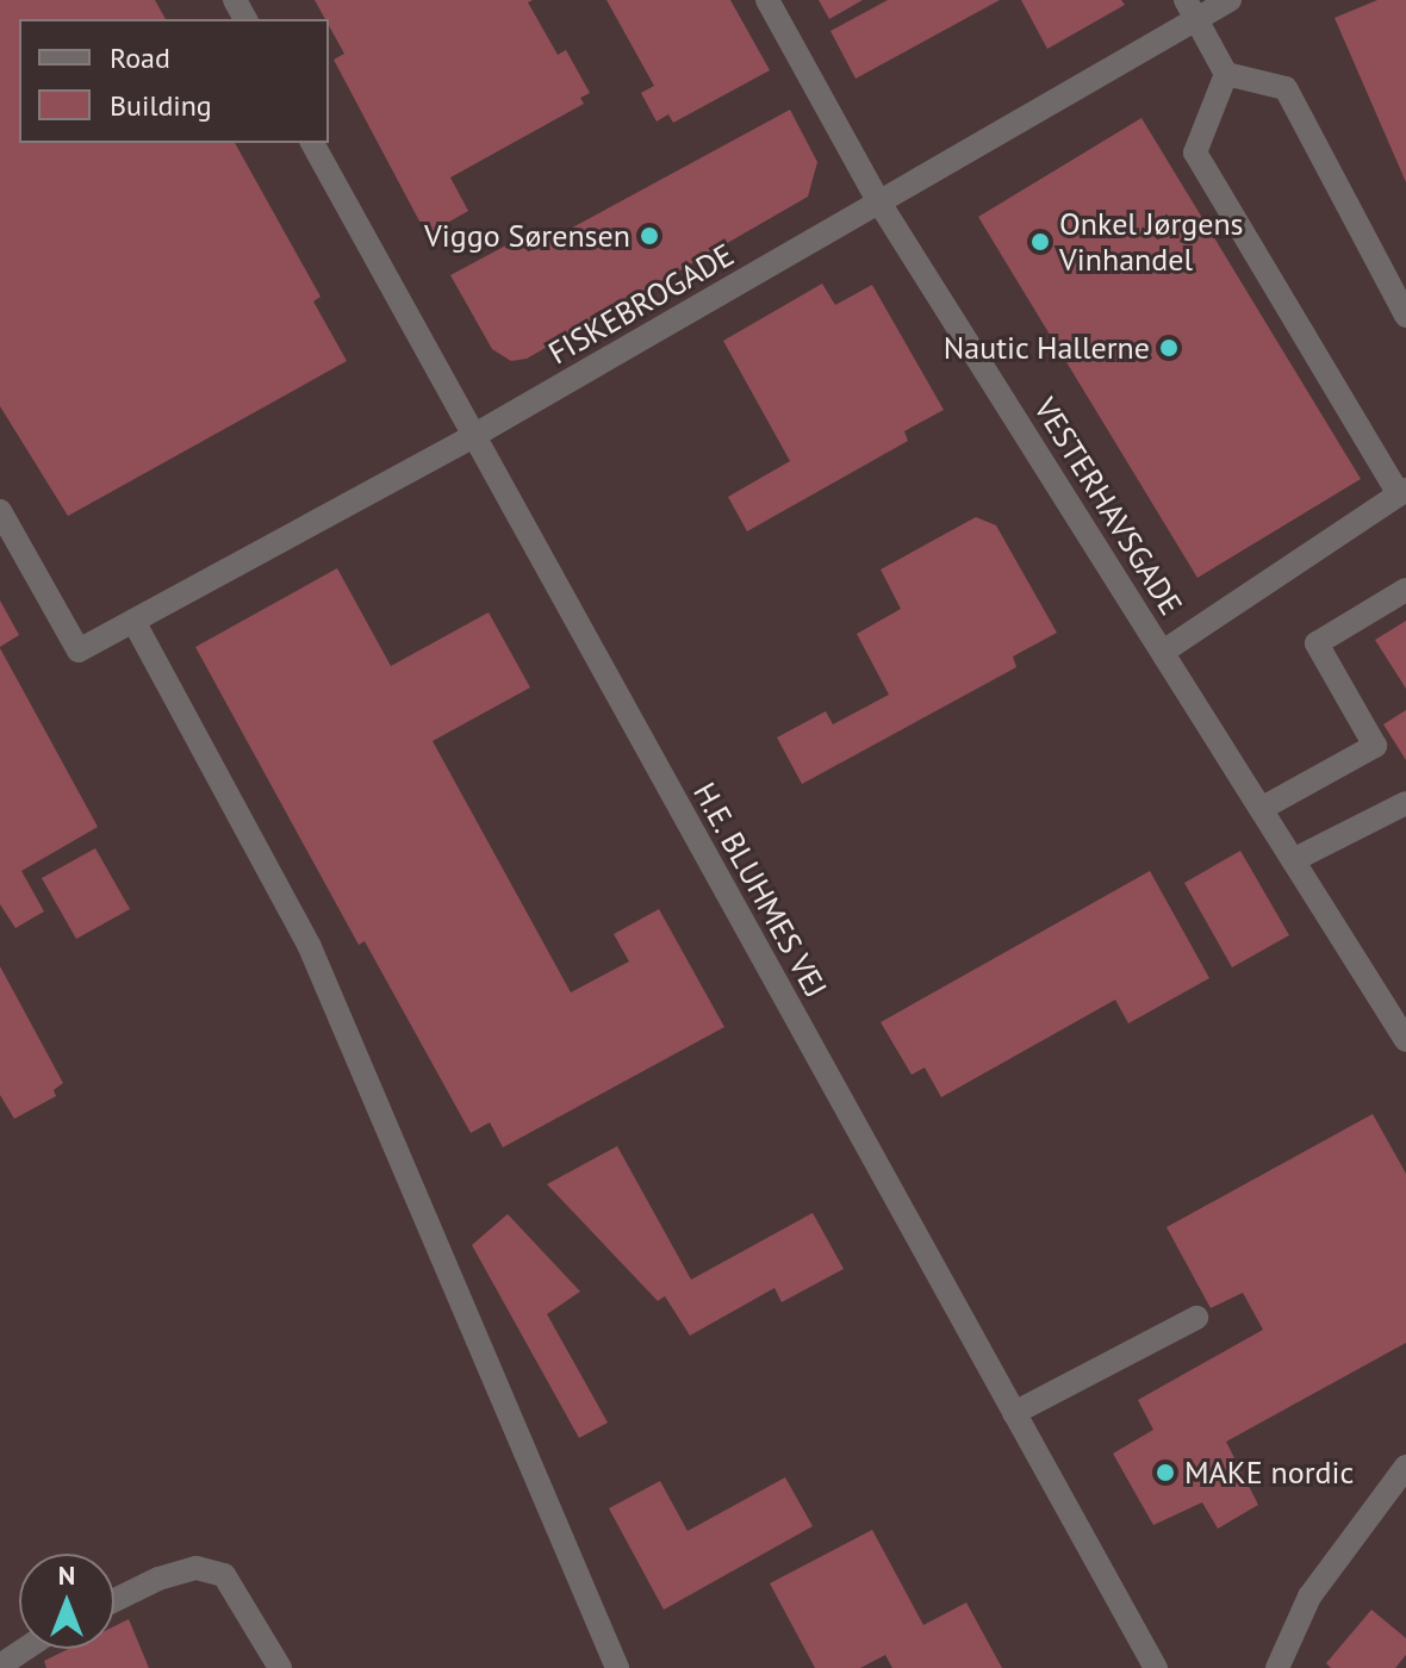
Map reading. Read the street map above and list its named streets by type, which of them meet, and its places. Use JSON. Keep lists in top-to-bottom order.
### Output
{
  "streets": {
    "street": ["FISKEBROGADE", "VESTERHAVSGADE", "H.E. BLUHMES VEJ"]
  },
  "crossings": [
    ["FISKEBROGADE", "VESTERHAVSGADE"],
    ["FISKEBROGADE", "H.E. BLUHMES VEJ"]
  ],
  "places": [
    "Viggo Sørensen",
    "Onkel Jørgens Vinhandel",
    "Nautic Hallerne",
    "MAKE nordic"
  ],
  "legend": ["Road", "Building"],
  "north": "top"
}
